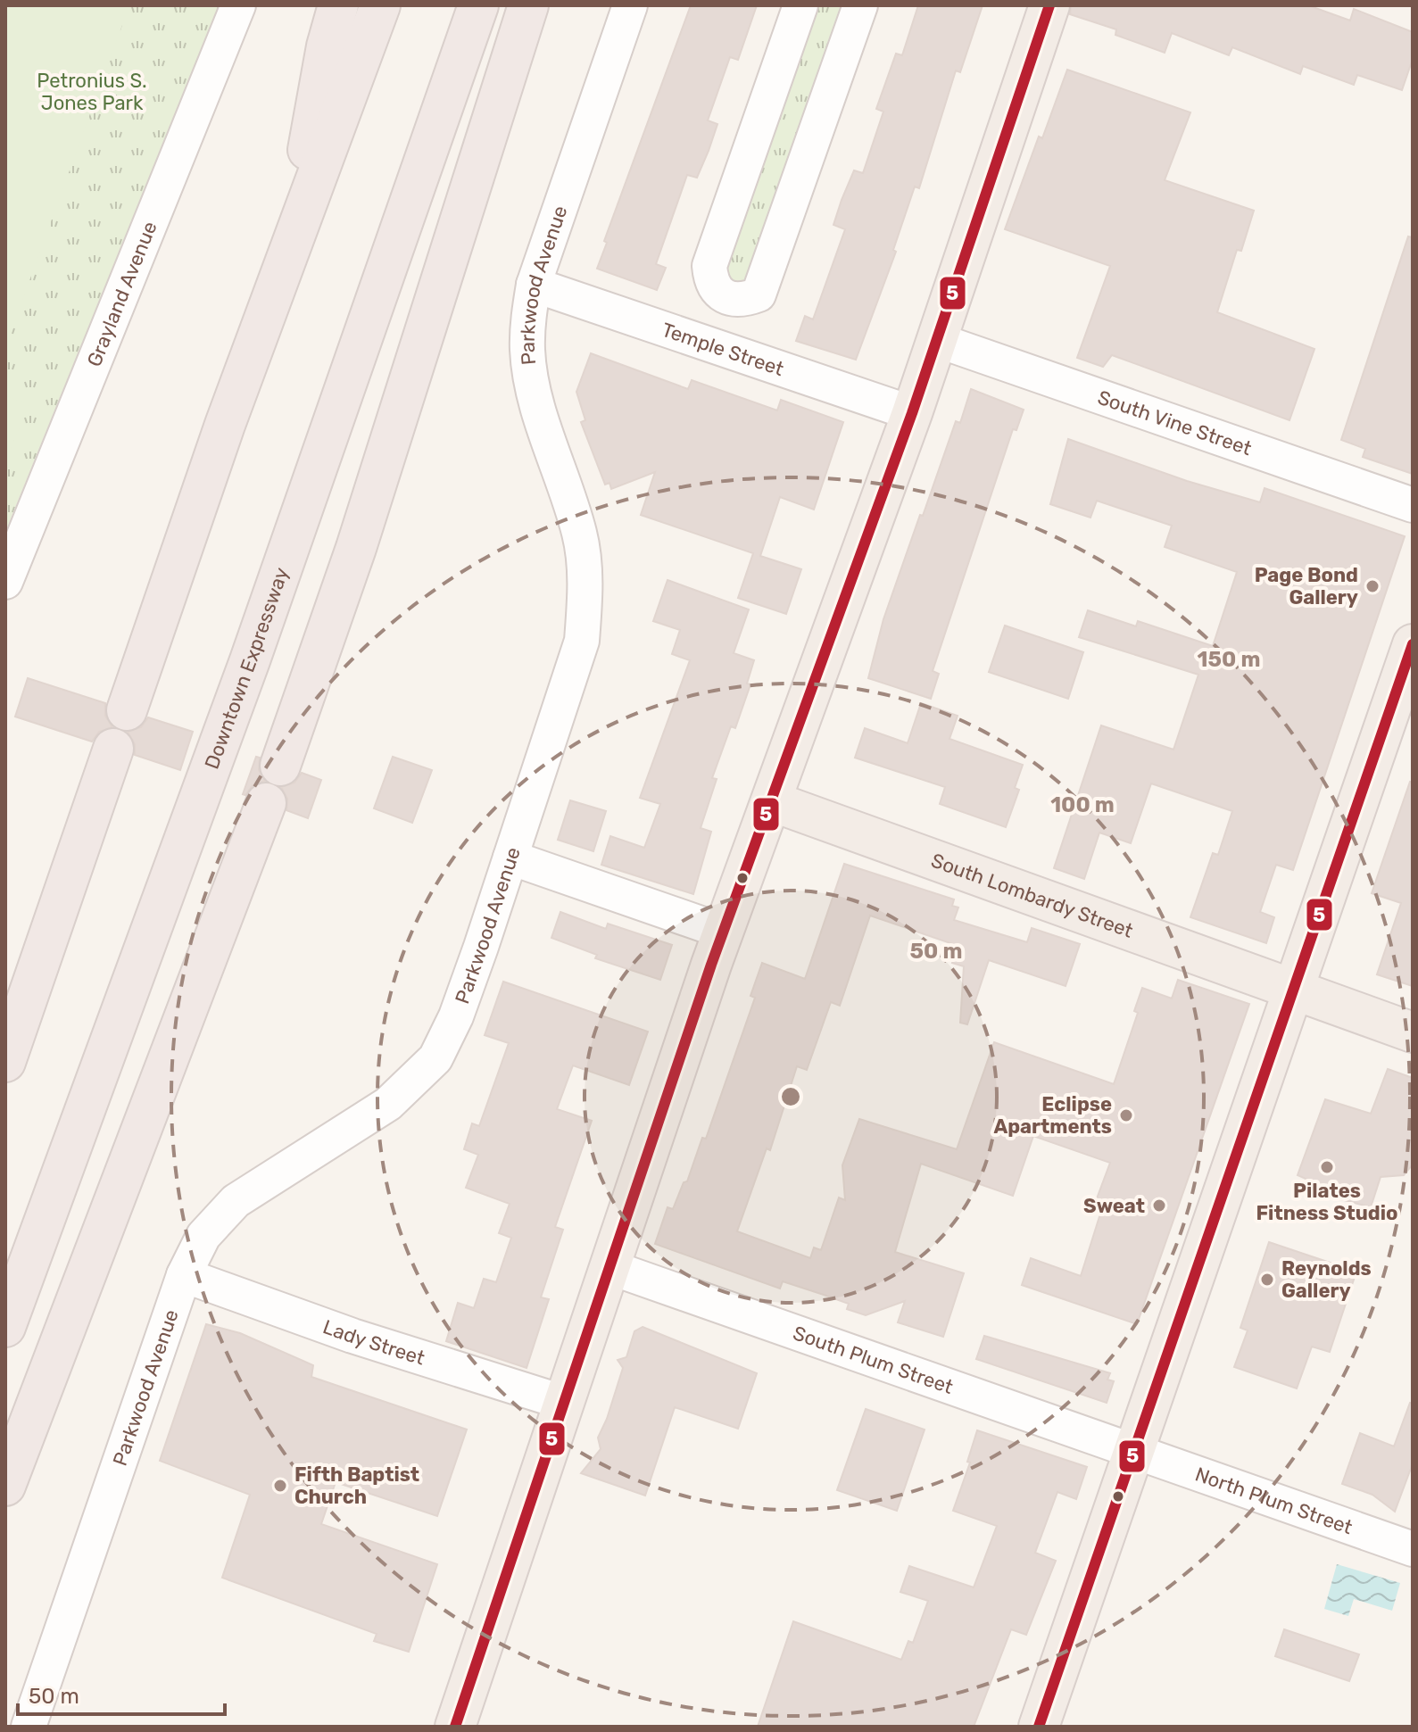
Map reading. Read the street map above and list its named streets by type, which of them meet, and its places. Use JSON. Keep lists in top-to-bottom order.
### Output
{
  "streets": {
    "highway": ["Downtown Expressway"],
    "main road": ["South Lombardy Street"],
    "street": [
      "Parkwood Avenue",
      "Grayland Avenue",
      "Temple Street",
      "South Vine Street",
      "Lady Street",
      "South Plum Street",
      "North Plum Street"
    ]
  },
  "crossings": [
    ["Parkwood Avenue", "Temple Street"],
    ["Parkwood Avenue", "Lady Street"],
    ["South Plum Street", "North Plum Street"]
  ],
  "parks": ["Petronius S. Jones Park"],
  "places": [
    "Page Bond Gallery",
    "Eclipse Apartments",
    "Pilates Fitness Studio",
    "Sweat",
    "Reynolds Gallery",
    "Fifth Baptist Church"
  ],
  "lines": ["transit line 5"],
  "scale_bar": "50 m",
  "rings": ["150 m", "100 m", "50 m"]
}
